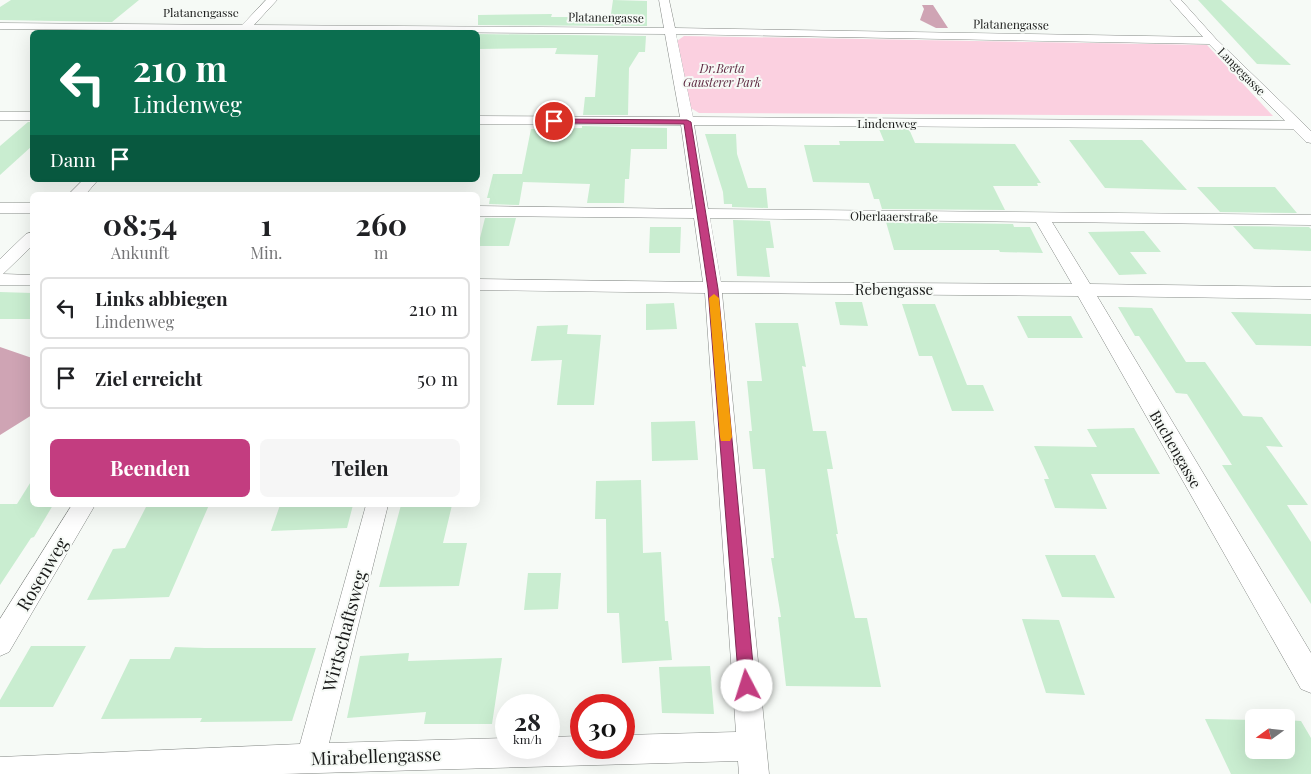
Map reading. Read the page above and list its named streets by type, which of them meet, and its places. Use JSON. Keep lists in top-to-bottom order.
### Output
{
  "streets": {
    "street": [
      "Platanengasse",
      "Langegasse",
      "Lindenweg",
      "Oberlaaerstraße",
      "Rebengasse",
      "Buchengasse",
      "Rosenweg",
      "Wirtschaftsweg",
      "Mirabellengasse"
    ]
  },
  "crossings": [
    ["Platanengasse", "Langegasse"],
    ["Langegasse", "Lindenweg"],
    ["Oberlaaerstraße", "Buchengasse"],
    ["Rebengasse", "Buchengasse"],
    ["Wirtschaftsweg", "Mirabellengasse"]
  ],
  "parks": ["Dr.Berta Gausterer Park"],
  "north": "left",
  "page": {
    "turn": ["210 m", "Lindenweg"],
    "then": "Dann",
    "eta": [
      "08:54",
      "Ankunft",
      "1",
      "Min.",
      "260",
      "m"
    ],
    "list": [
      {
        "name": "Links abbiegen",
        "note": "Lindenweg",
        "value": "210 m"
      },
      {
        "name": "Ziel erreicht",
        "value": "50 m"
      }
    ],
    "buttons": ["Beenden", "Teilen"],
    "speed": "28 km/h",
    "limit": "30"
  }
}
